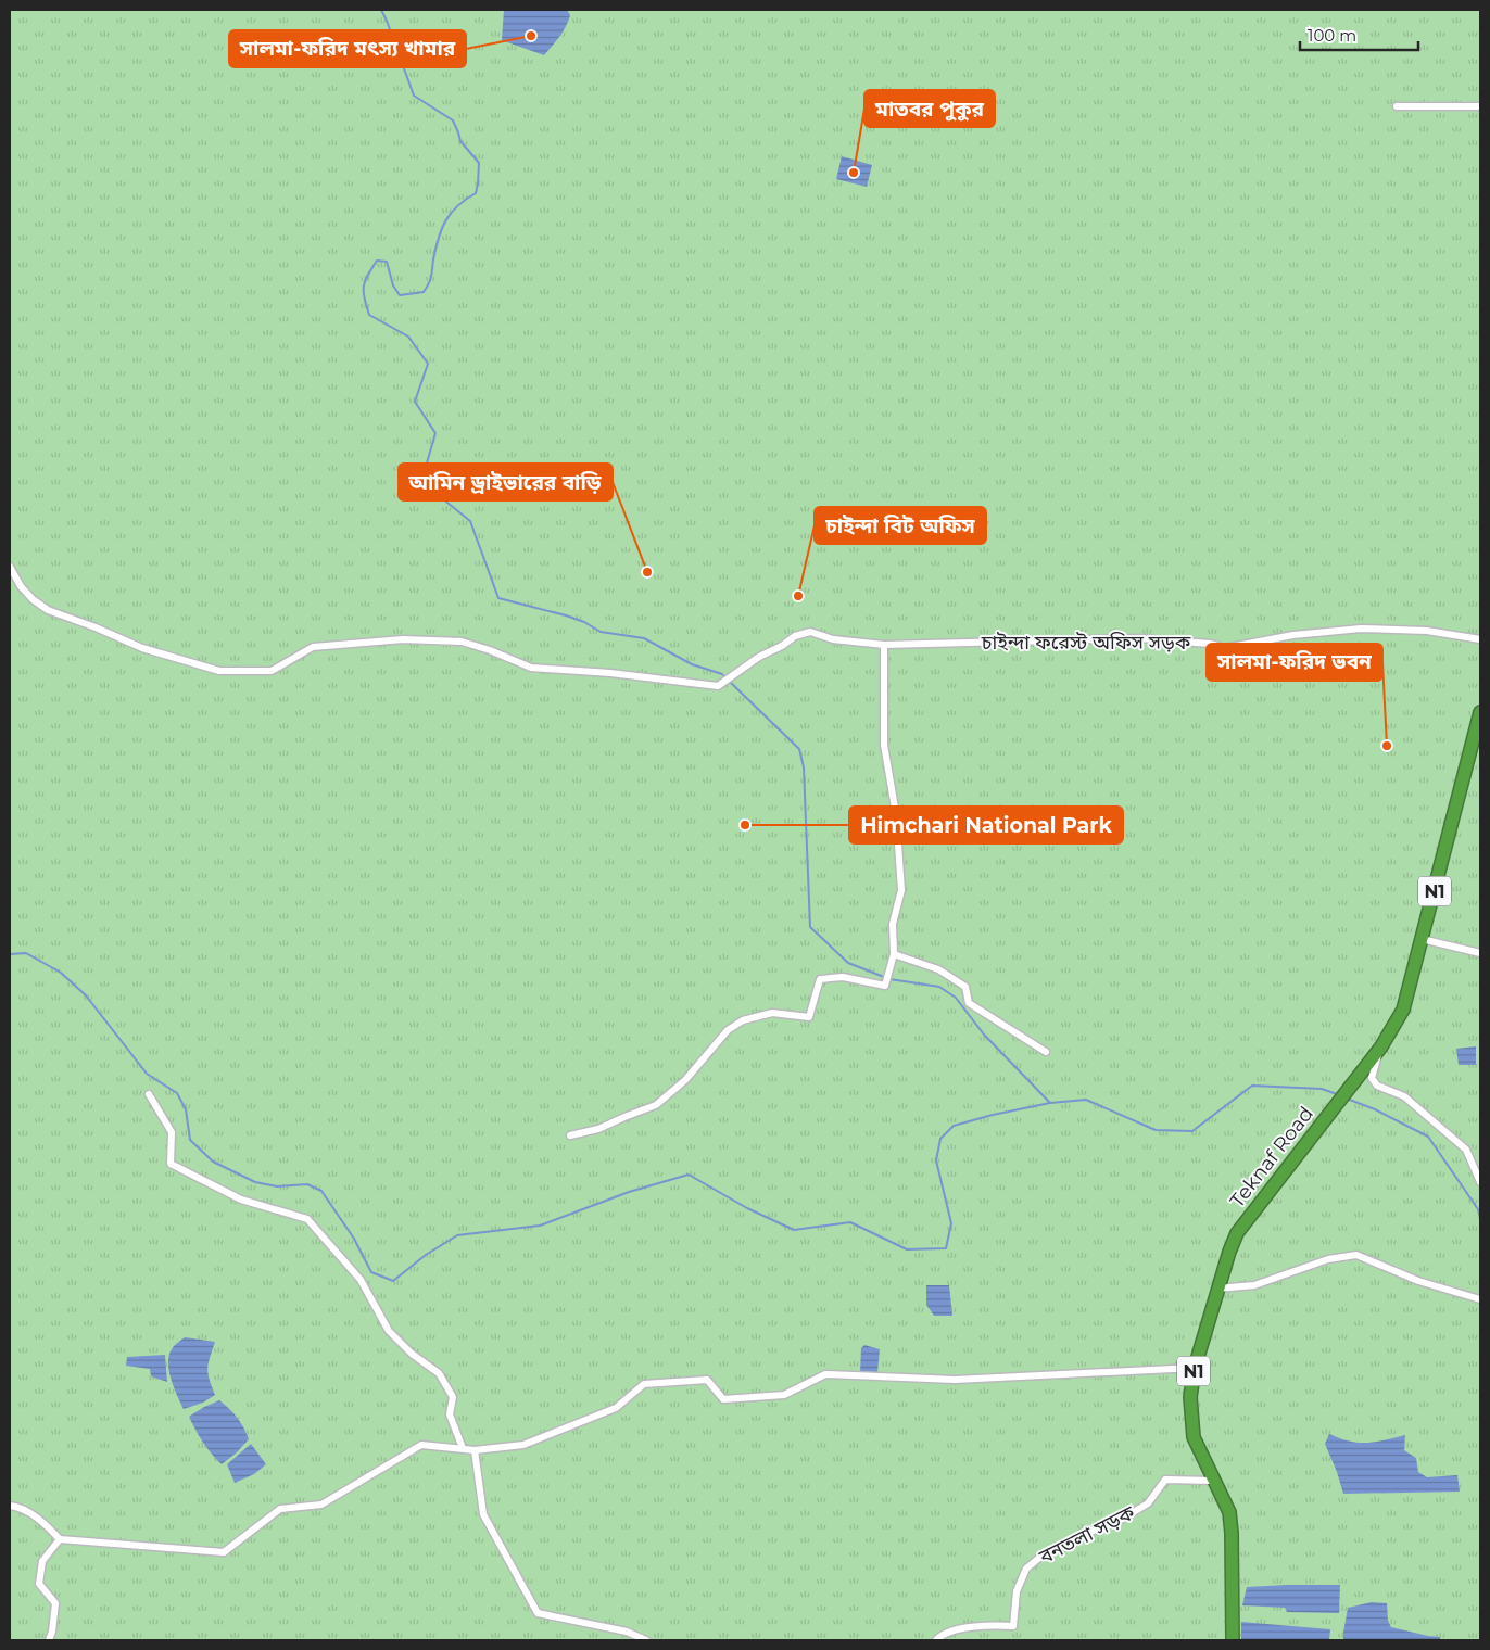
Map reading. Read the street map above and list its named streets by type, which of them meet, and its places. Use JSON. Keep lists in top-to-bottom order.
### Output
{
  "streets": {
    "highway": ["N1", "Teknaf Road"],
    "street": ["চাইন্দা ফরেস্ট অফিস সড়ক", "বনতলা সড়ক"]
  },
  "crossings": [
    ["Teknaf Road", "বনতলা সড়ক"]
  ],
  "places": [
    "সালমা-ফরিদ মৎস্য খামার",
    "মাতবর পুকুর",
    "আমিন ড্রাইভারের বাড়ি",
    "চাইন্দা বিট অফিস",
    "সালমা-ফরিদ ভবন",
    "Himchari National Park"
  ],
  "scale_bar": "100 m"
}
